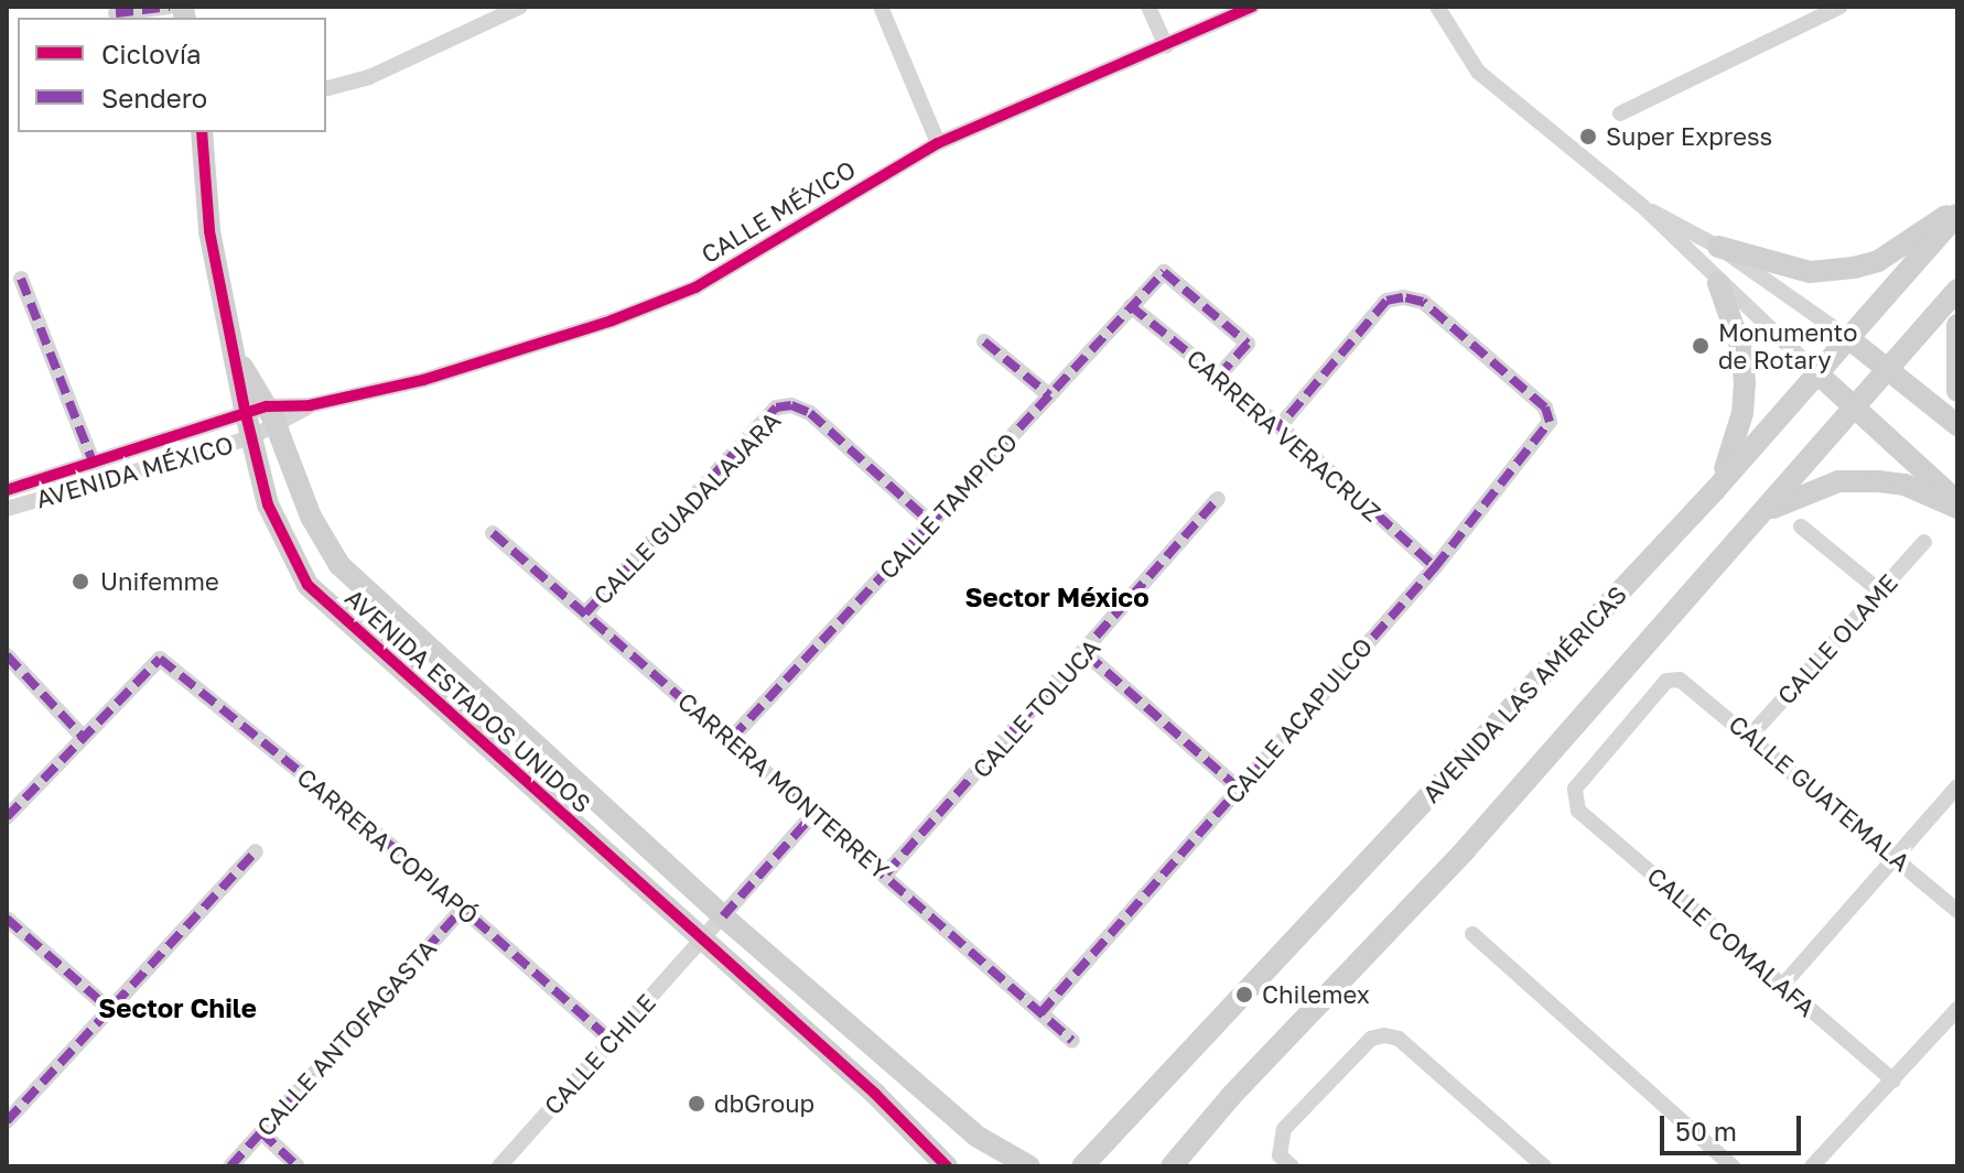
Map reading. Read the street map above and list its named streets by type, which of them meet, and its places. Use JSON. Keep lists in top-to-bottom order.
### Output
{
  "streets": {
    "main road": ["AVENIDA LAS AMÉRICAS", "AVENIDA ESTADOS UNIDOS"],
    "street": [
      "CALLE MÉXICO",
      "CARRERA VERACRUZ",
      "AVENIDA MÉXICO",
      "CALLE TAMPICO",
      "CALLE GUADALAJARA",
      "CALLE OLAME",
      "CALLE TOLUCA",
      "CALLE ACAPULCO",
      "CARRERA MONTERREY",
      "CALLE GUATEMALA",
      "CARRERA COPIAPÓ",
      "CALLE COMALAFA",
      "CALLE ANTOFAGASTA",
      "CALLE CHILE"
    ]
  },
  "crossings": [
    ["CALLE MÉXICO", "AVENIDA MÉXICO"],
    ["CARRERA VERACRUZ", "CALLE TAMPICO"],
    ["CARRERA VERACRUZ", "CALLE ACAPULCO"],
    ["AVENIDA MÉXICO", "AVENIDA ESTADOS UNIDOS"],
    ["CALLE TAMPICO", "CALLE GUADALAJARA"],
    ["CALLE TAMPICO", "CARRERA MONTERREY"],
    ["CALLE GUADALAJARA", "CARRERA MONTERREY"],
    ["CALLE OLAME", "CALLE GUATEMALA"],
    ["AVENIDA ESTADOS UNIDOS", "CALLE CHILE"],
    ["CALLE TOLUCA", "CARRERA MONTERREY"],
    ["CALLE ACAPULCO", "CARRERA MONTERREY"],
    ["CARRERA MONTERREY", "CALLE CHILE"],
    ["CALLE GUATEMALA", "CALLE COMALAFA"],
    ["CARRERA COPIAPÓ", "CALLE ANTOFAGASTA"],
    ["CARRERA COPIAPÓ", "CALLE CHILE"]
  ],
  "districts": ["Sector México", "Sector Chile"],
  "places": [
    "Super Express",
    "Monumento de Rotary",
    "Unifemme",
    "Chilemex",
    "dbGroup"
  ],
  "legend": ["Ciclovía", "Sendero"],
  "scale_bar": "50 m"
}
